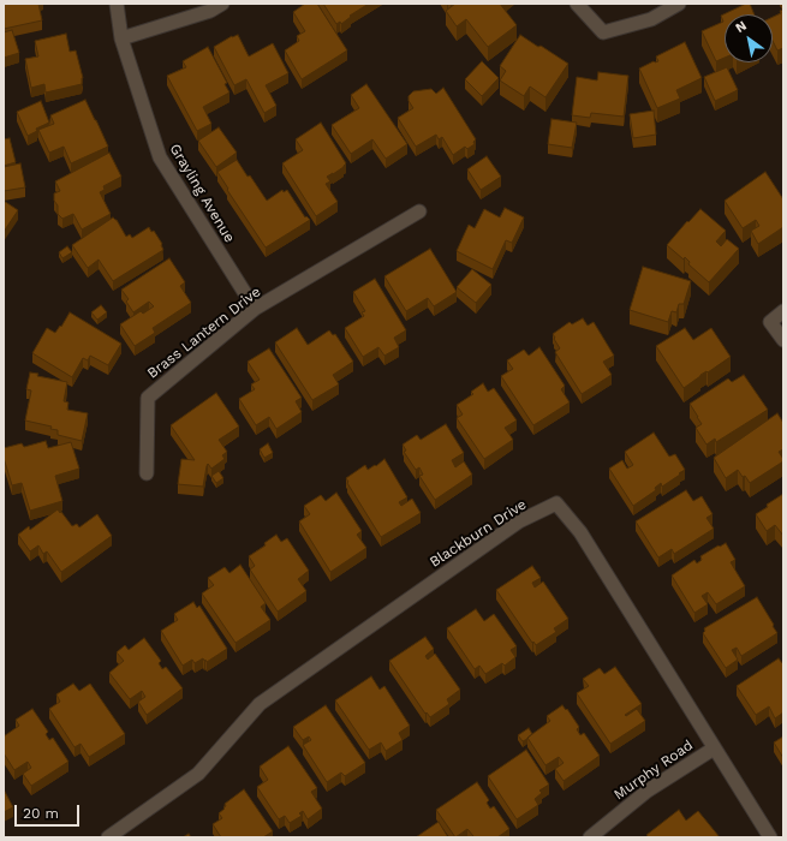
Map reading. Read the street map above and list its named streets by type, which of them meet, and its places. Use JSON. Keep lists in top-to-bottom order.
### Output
{
  "streets": {
    "street": [
      "Grayling Avenue",
      "Brass Lantern Drive",
      "Blackburn Drive",
      "Murphy Road"
    ]
  },
  "crossings": [
    ["Grayling Avenue", "Brass Lantern Drive"],
    ["Blackburn Drive", "Murphy Road"]
  ],
  "scale_bar": "20 m",
  "north": "top left"
}
